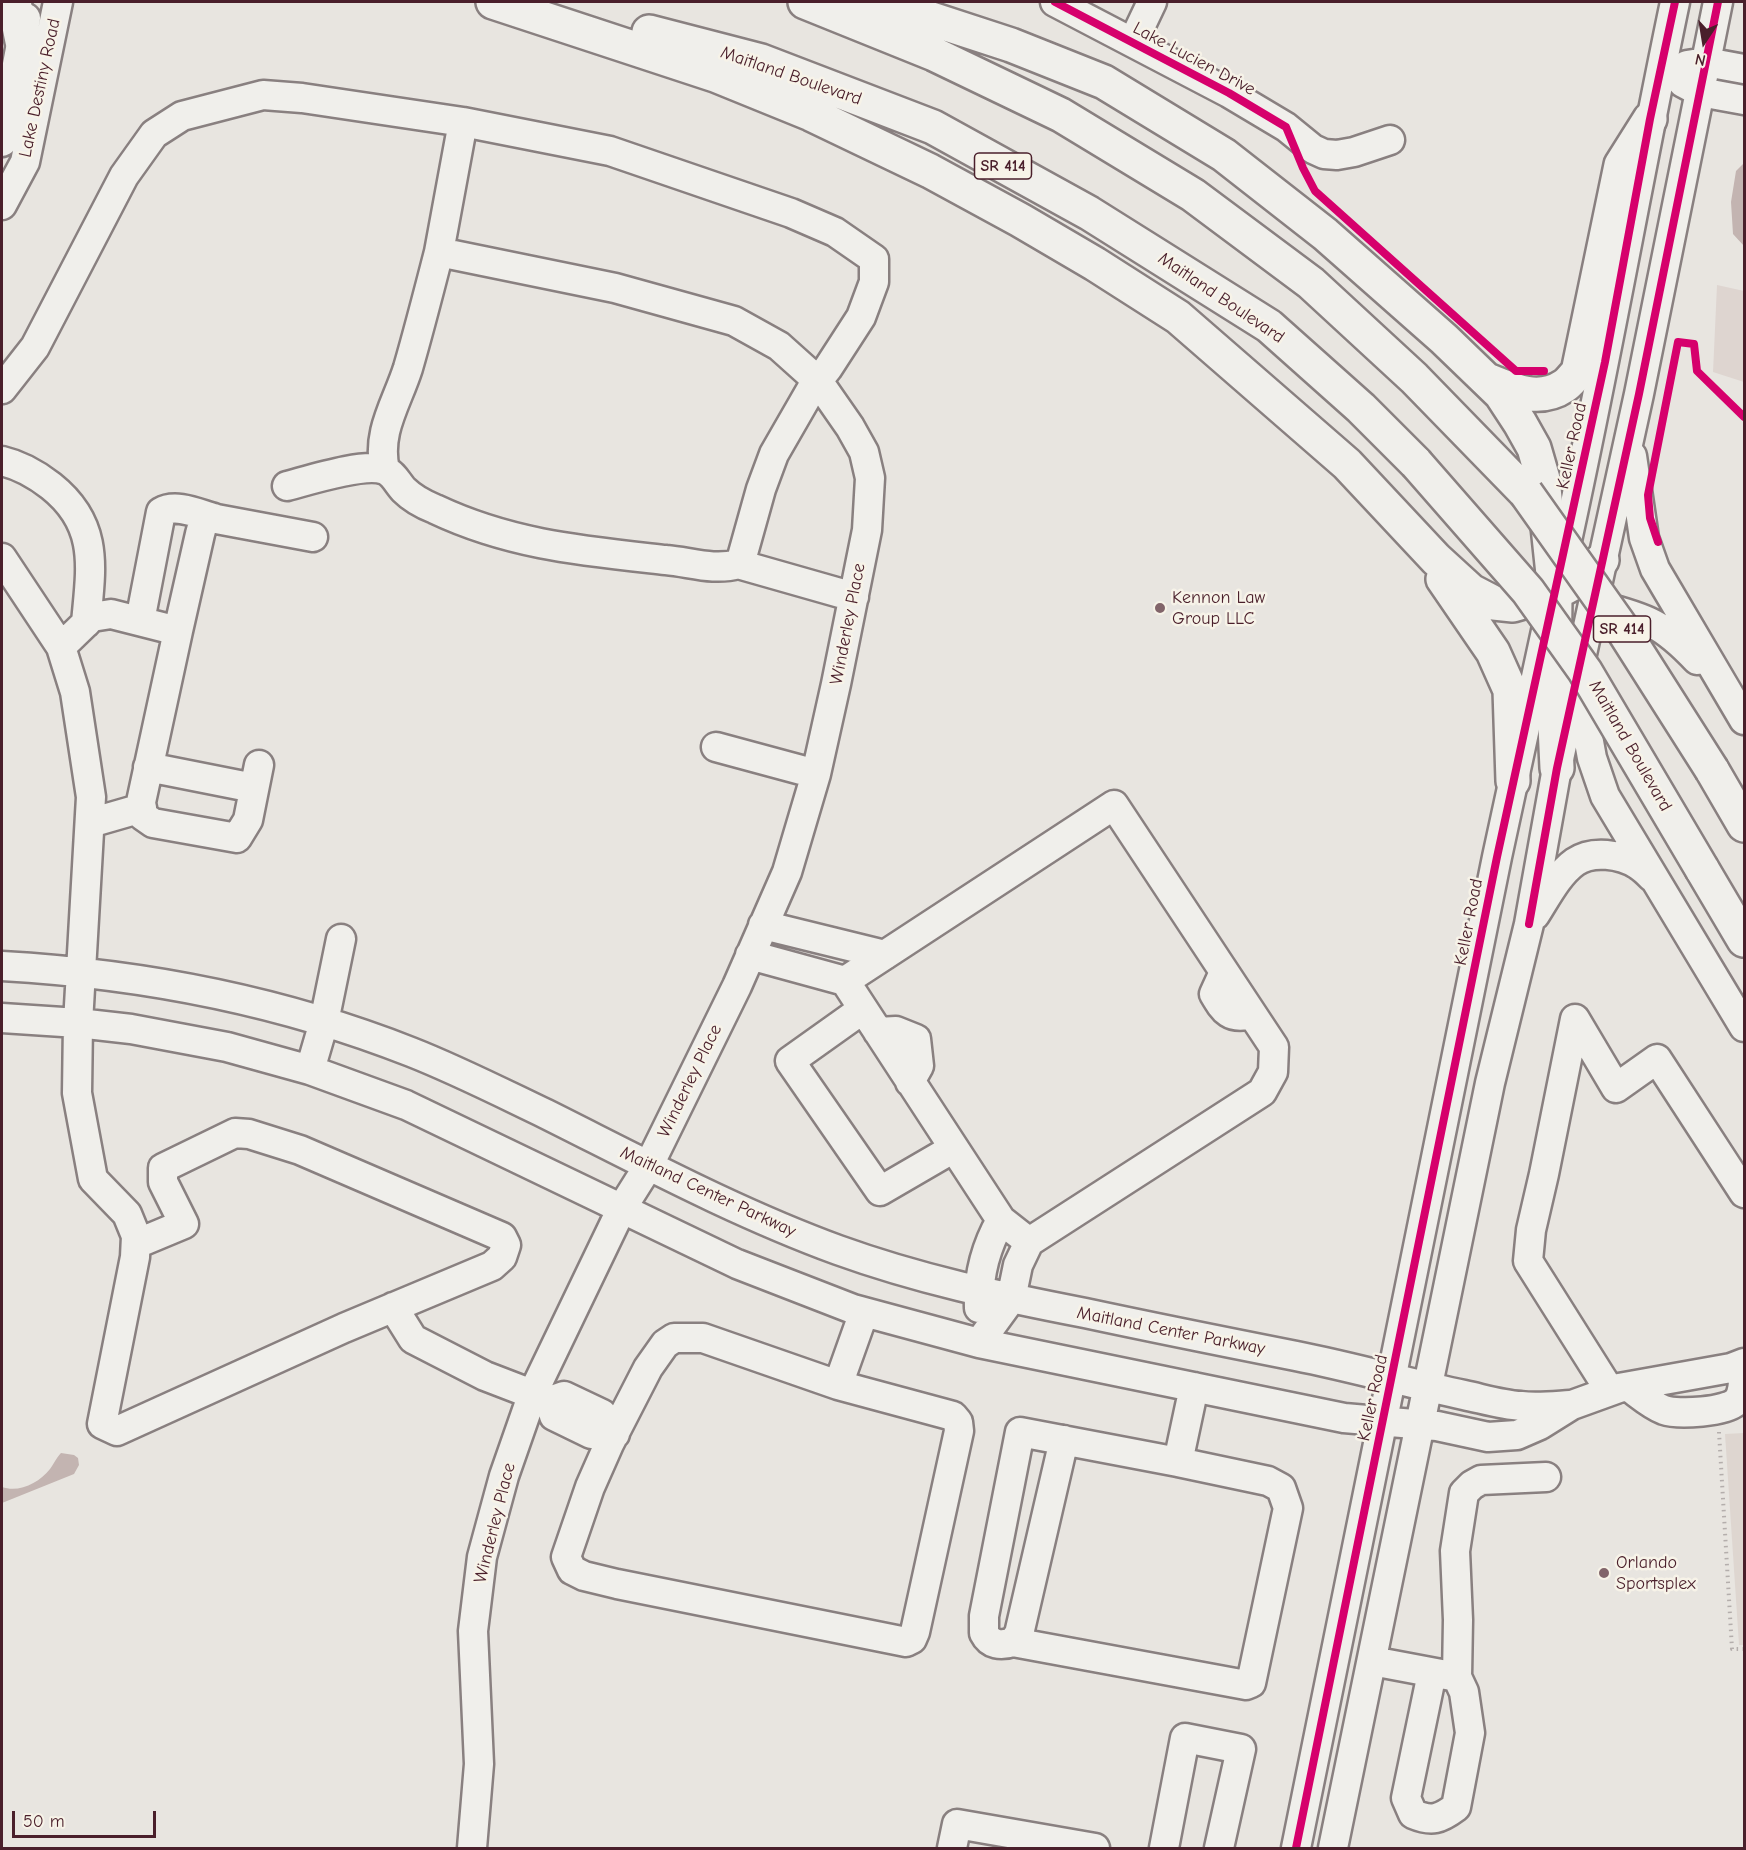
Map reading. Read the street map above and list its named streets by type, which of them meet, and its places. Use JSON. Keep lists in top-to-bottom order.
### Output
{
  "streets": {
    "highway": ["Maitland Boulevard", "SR 414"],
    "street": [
      "Lake Lucien Drive",
      "Lake Destiny Road",
      "Keller Road",
      "Winderley Place",
      "Maitland Center Parkway"
    ]
  },
  "crossings": [
    ["Keller Road", "Maitland Center Parkway"],
    ["Winderley Place", "Maitland Center Parkway"]
  ],
  "places": ["Kennon Law Group LLC", "Orlando Sportsplex"],
  "scale_bar": "50 m",
  "north": "bottom"
}
